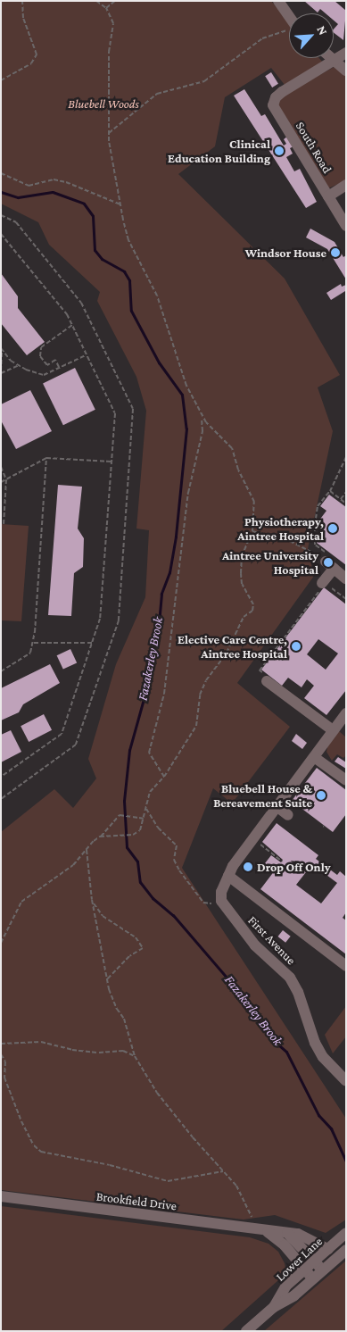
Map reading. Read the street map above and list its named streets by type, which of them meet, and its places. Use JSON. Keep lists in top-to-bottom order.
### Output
{
  "streets": {
    "street": [
      "South Road",
      "First Avenue",
      "Brookfield Drive",
      "Lower Lane"
    ]
  },
  "crossings": [
    ["Brookfield Drive", "Lower Lane"]
  ],
  "water": ["Fazakerley Brook"],
  "parks": ["Bluebell Woods"],
  "places": [
    "Clinical Education Building",
    "Windsor House",
    "Physiotherapy, Aintree Hospital",
    "Aintree University Hospital",
    "Elective Care Centre, Aintree Hospital",
    "Bluebell House & Bereavement Suite",
    "Drop Off Only"
  ],
  "north": "top right"
}
